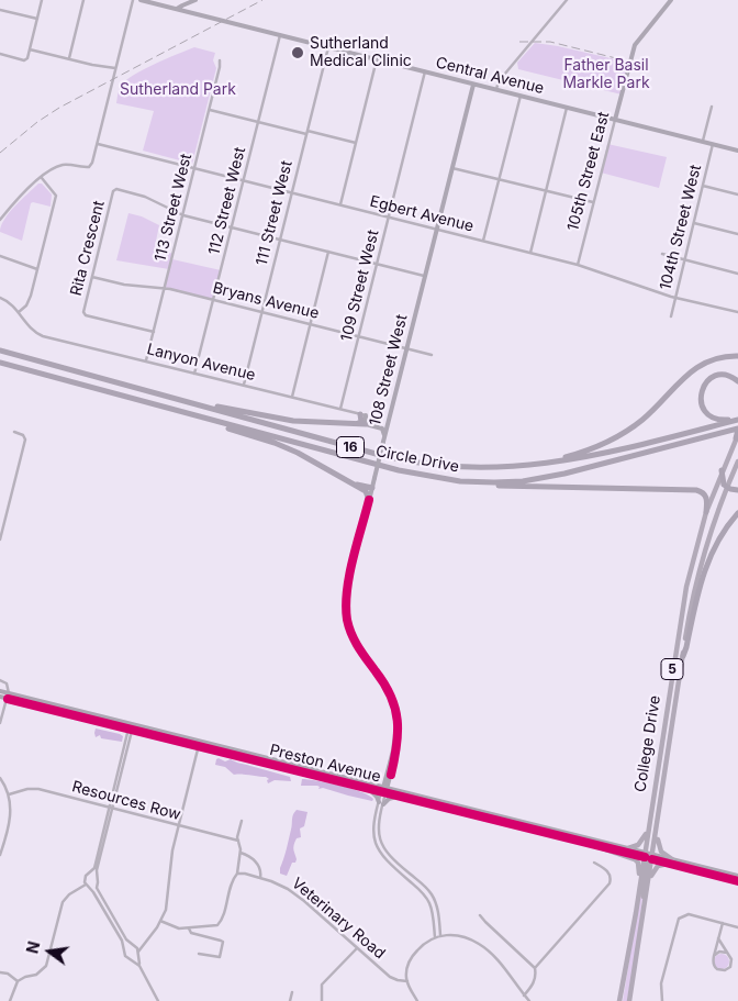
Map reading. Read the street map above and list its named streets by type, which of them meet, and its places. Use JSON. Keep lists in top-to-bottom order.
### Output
{
  "streets": {
    "highway": ["16", "Circle Drive"],
    "main road": [
      "Central Avenue",
      "105th Street East",
      "108 Street West",
      "5",
      "College Drive",
      "Preston Avenue"
    ],
    "street": [
      "112 Street West",
      "113 Street West",
      "111 Street West",
      "Egbert Avenue",
      "104th Street West",
      "Rita Crescent",
      "109 Street West",
      "Bryans Avenue",
      "Lanyon Avenue",
      "Resources Row",
      "Veterinary Road"
    ]
  },
  "crossings": [
    ["Central Avenue", "105th Street East"],
    ["Central Avenue", "112 Street West"],
    ["Central Avenue", "111 Street West"],
    ["Central Avenue", "104th Street West"],
    ["Central Avenue", "109 Street West"],
    ["Central Avenue", "108 Street West"],
    ["105th Street East", "Egbert Avenue"],
    ["112 Street West", "Egbert Avenue"],
    ["112 Street West", "Bryans Avenue"],
    ["112 Street West", "Lanyon Avenue"],
    ["113 Street West", "Egbert Avenue"],
    ["113 Street West", "Rita Crescent"],
    ["113 Street West", "Bryans Avenue"],
    ["113 Street West", "Lanyon Avenue"],
    ["111 Street West", "Egbert Avenue"],
    ["111 Street West", "Bryans Avenue"],
    ["111 Street West", "Lanyon Avenue"],
    ["Egbert Avenue", "104th Street West"],
    ["Egbert Avenue", "109 Street West"],
    ["Egbert Avenue", "108 Street West"],
    ["Rita Crescent", "Bryans Avenue"],
    ["109 Street West", "Bryans Avenue"],
    ["109 Street West", "Lanyon Avenue"],
    ["Bryans Avenue", "108 Street West"],
    ["108 Street West", "Preston Avenue"],
    ["Circle Drive", "College Drive"],
    ["College Drive", "Preston Avenue"]
  ],
  "parks": ["Father Basil Markle Park", "Sutherland Park"],
  "places": ["Sutherland Medical Clinic"],
  "north": "left"
}
